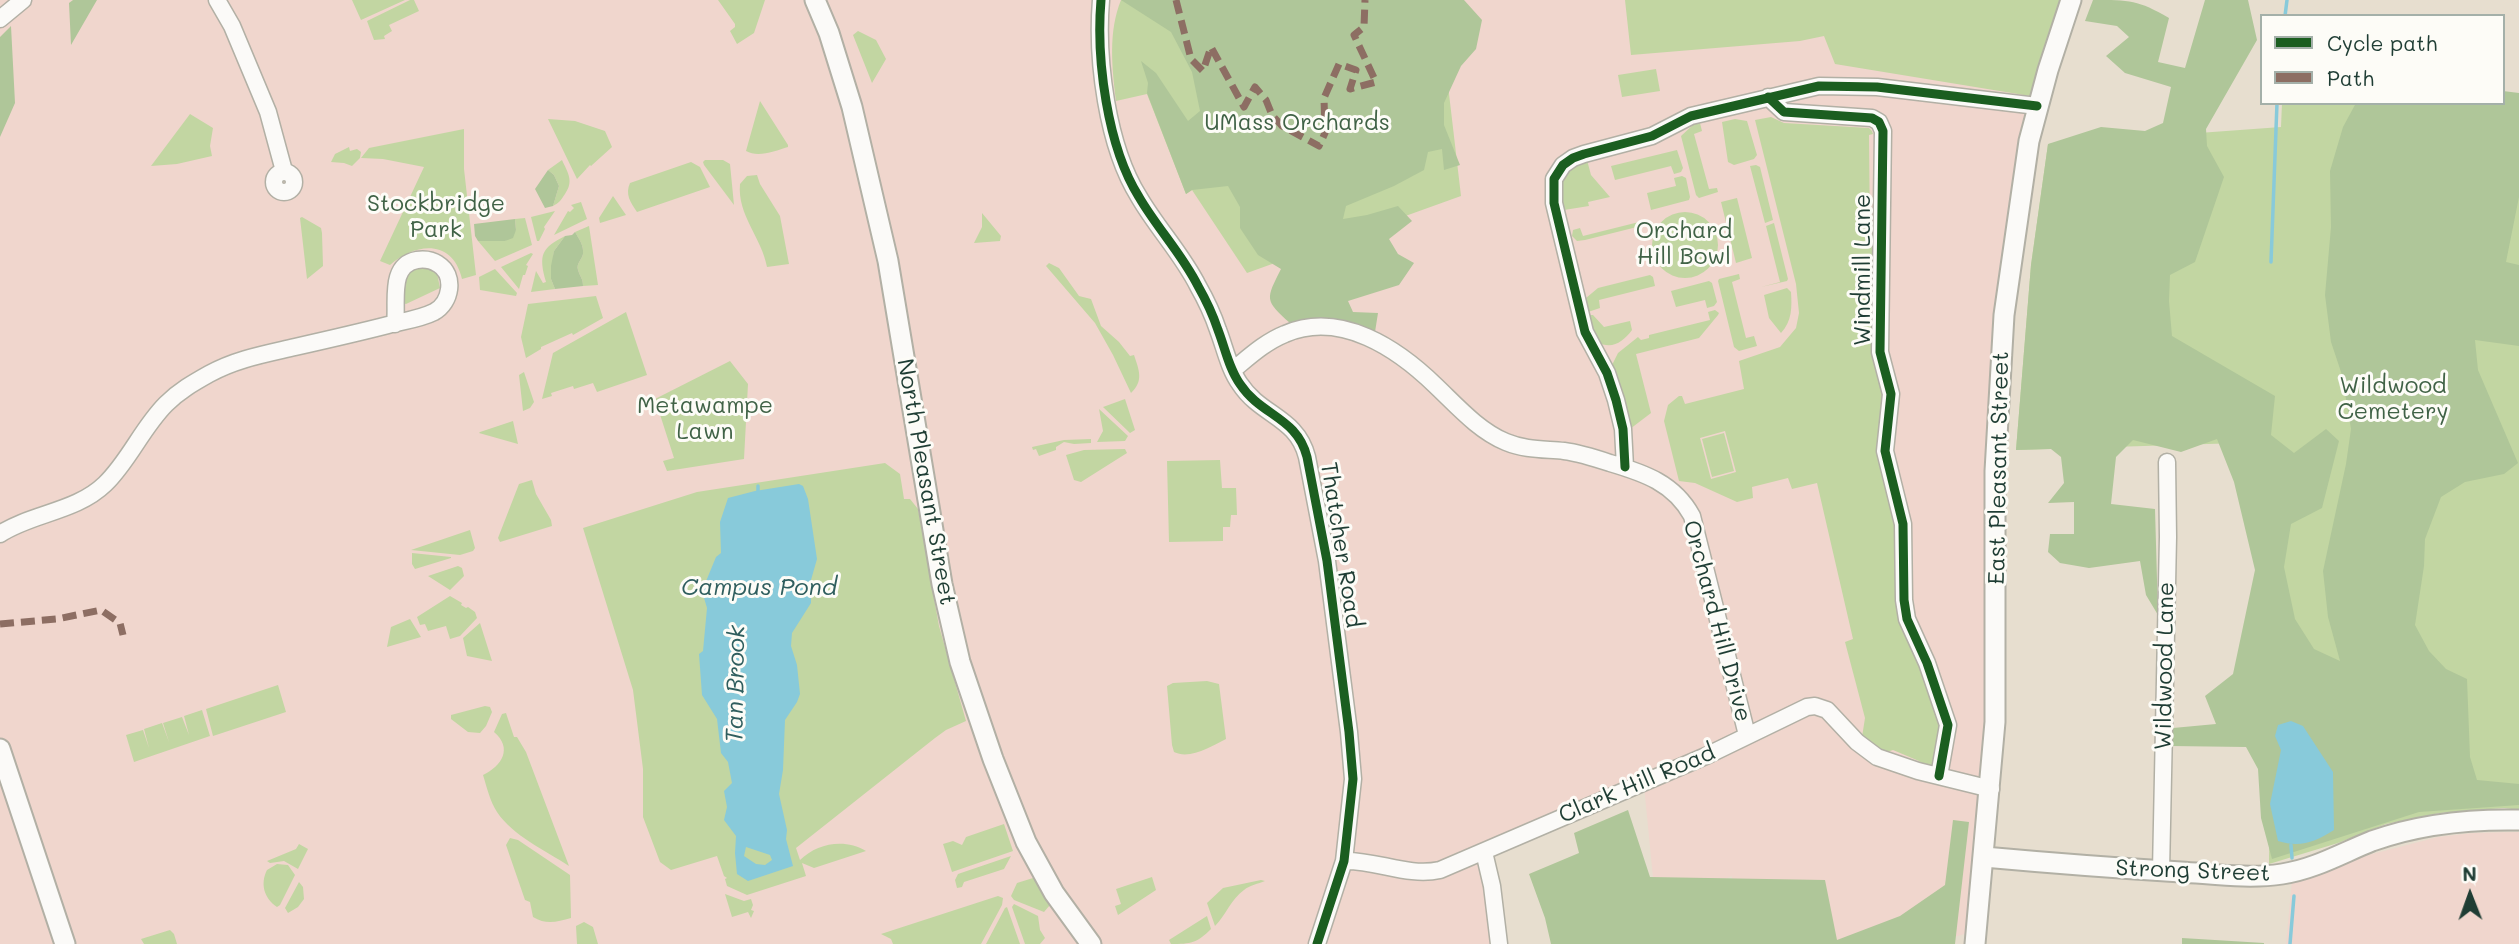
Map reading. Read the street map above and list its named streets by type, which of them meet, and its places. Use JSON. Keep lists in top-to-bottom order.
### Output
{
  "streets": {
    "main road": ["East Pleasant Street", "North Pleasant Street", "Strong Street"],
    "street": [
      "Windmill Lane",
      "Thatcher Road",
      "Orchard Hill Drive",
      "Wildwood Lane",
      "Clark Hill Road"
    ]
  },
  "crossings": [
    ["Windmill Lane", "Clark Hill Road"],
    ["East Pleasant Street", "Clark Hill Road"],
    ["East Pleasant Street", "Strong Street"],
    ["Thatcher Road", "Orchard Hill Drive"],
    ["Thatcher Road", "Clark Hill Road"],
    ["Orchard Hill Drive", "Clark Hill Road"],
    ["Wildwood Lane", "Strong Street"]
  ],
  "water": ["Campus Pond", "Tan Brook"],
  "parks": [
    "UMass Orchards",
    "Stockbridge Park",
    "Orchard Hill Bowl",
    "Wildwood Cemetery",
    "Metawampe Lawn"
  ],
  "legend": ["Cycle path", "Path"],
  "north": "top"
}
